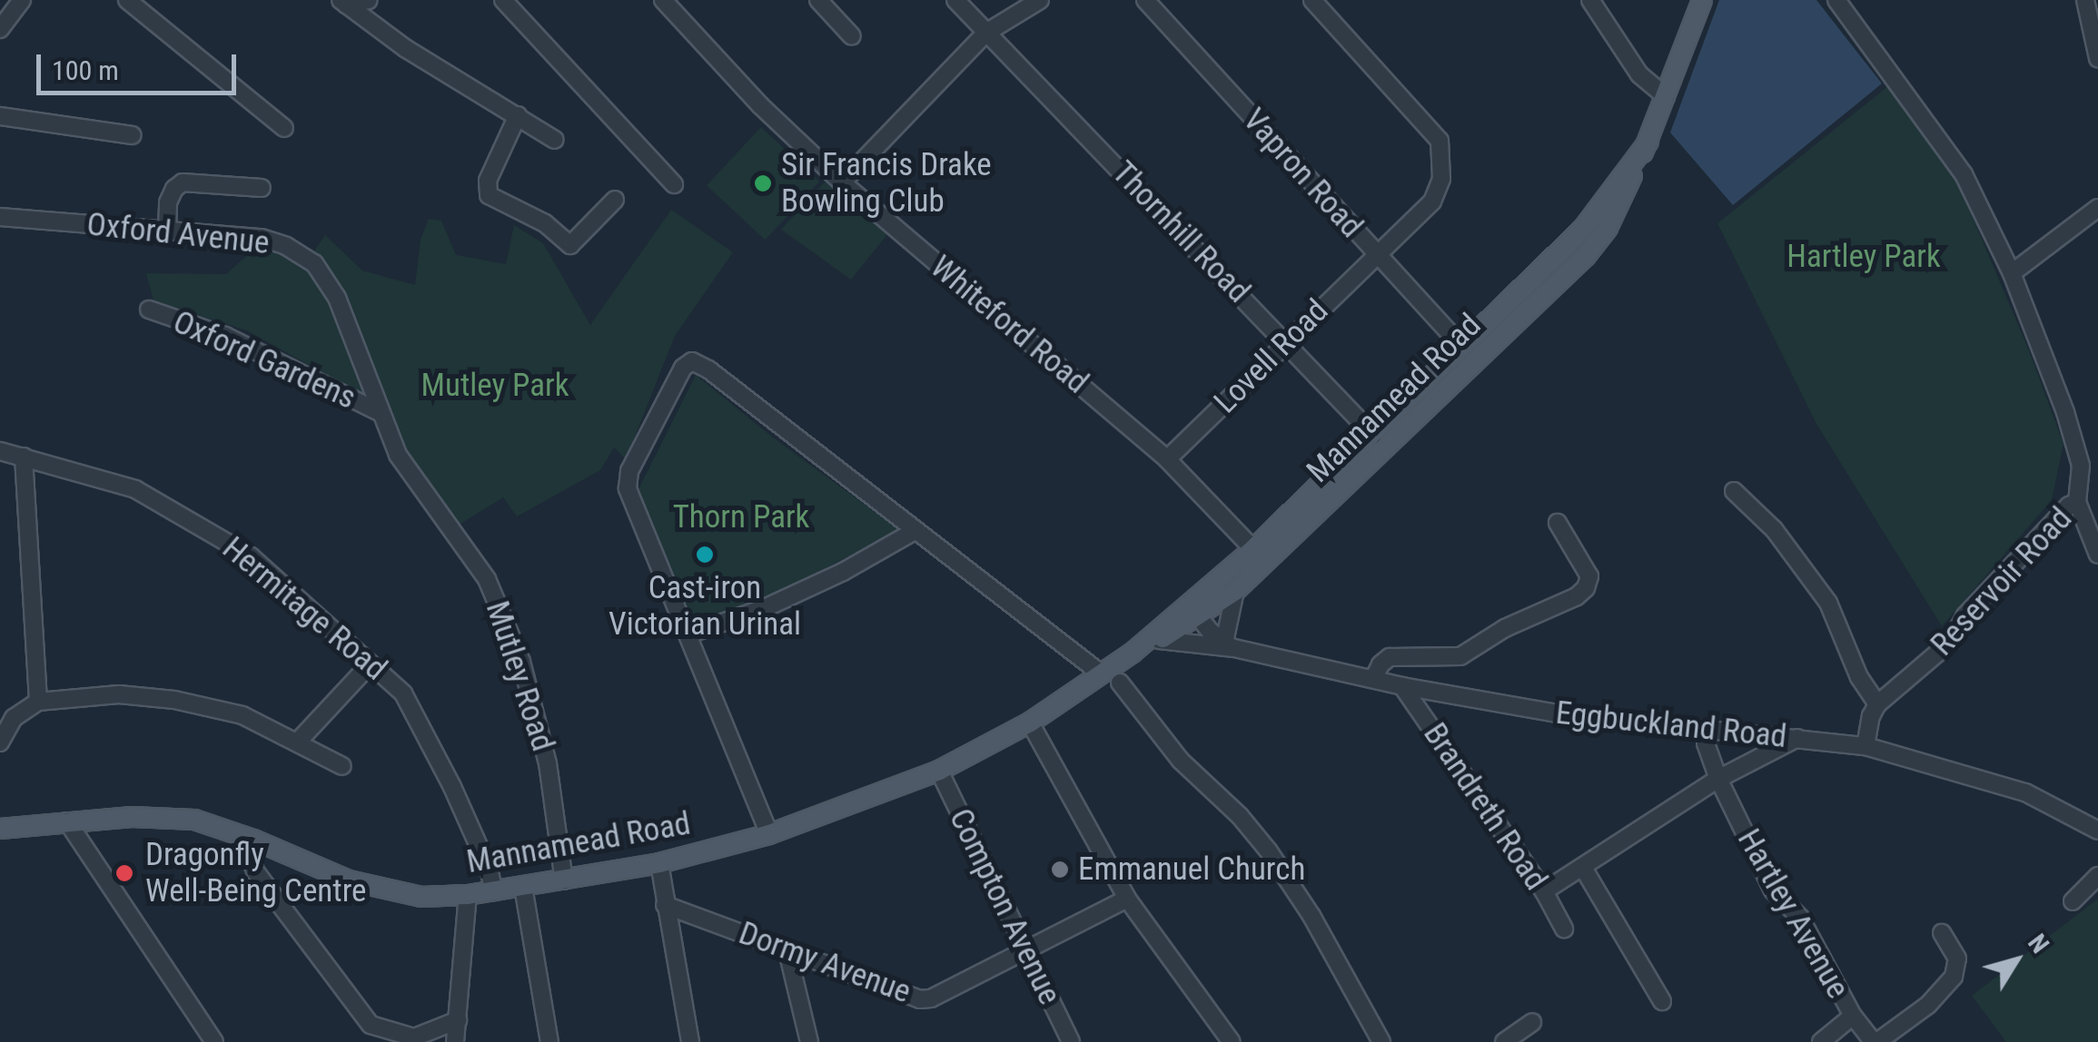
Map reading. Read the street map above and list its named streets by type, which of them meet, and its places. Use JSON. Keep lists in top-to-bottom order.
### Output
{
  "streets": {
    "main road": ["Mannamead Road"],
    "street": [
      "Vapron Road",
      "Thornhill Road",
      "Oxford Avenue",
      "Whiteford Road",
      "Lovell Road",
      "Oxford Gardens",
      "Reservoir Road",
      "Hermitage Road",
      "Mutley Road",
      "Eggbuckland Road",
      "Brandreth Road",
      "Compton Avenue",
      "Hartley Avenue",
      "Dormy Avenue"
    ]
  },
  "crossings": [
    ["Vapron Road", "Lovell Road"],
    ["Vapron Road", "Mannamead Road"],
    ["Thornhill Road", "Lovell Road"],
    ["Thornhill Road", "Mannamead Road"],
    ["Oxford Avenue", "Mutley Road"],
    ["Whiteford Road", "Lovell Road"],
    ["Whiteford Road", "Mannamead Road"],
    ["Oxford Gardens", "Mutley Road"],
    ["Mannamead Road", "Hermitage Road"],
    ["Mannamead Road", "Mutley Road"],
    ["Mannamead Road", "Eggbuckland Road"],
    ["Mannamead Road", "Compton Avenue"],
    ["Eggbuckland Road", "Brandreth Road"],
    ["Eggbuckland Road", "Hartley Avenue"],
    ["Compton Avenue", "Dormy Avenue"]
  ],
  "parks": ["Hartley Park", "Mutley Park", "Thorn Park"],
  "places": [
    "Sir Francis Drake Bowling Club",
    "Cast-iron Victorian Urinal",
    "Emmanuel Church",
    "Dragonfly Well-Being Centre"
  ],
  "scale_bar": "100 m",
  "north": "top right"
}
